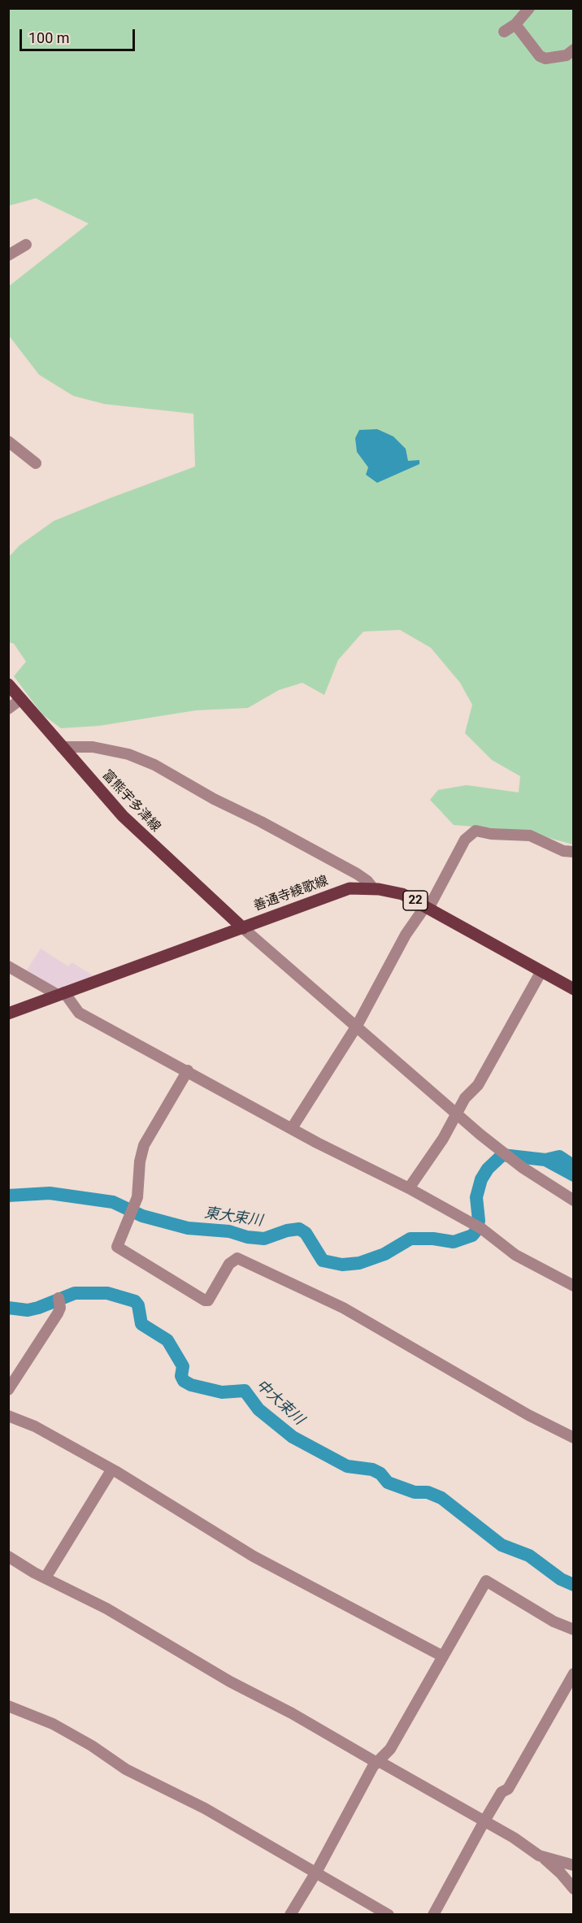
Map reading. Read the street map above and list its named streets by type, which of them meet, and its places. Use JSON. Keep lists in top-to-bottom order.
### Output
{
  "streets": {
    "main road": ["富熊宇多津線", "善通寺綾歌線", "22"]
  },
  "crossings": [
    ["富熊宇多津線", "善通寺綾歌線"]
  ],
  "water": ["東大束川", "中大束川"],
  "scale_bar": "100 m"
}
